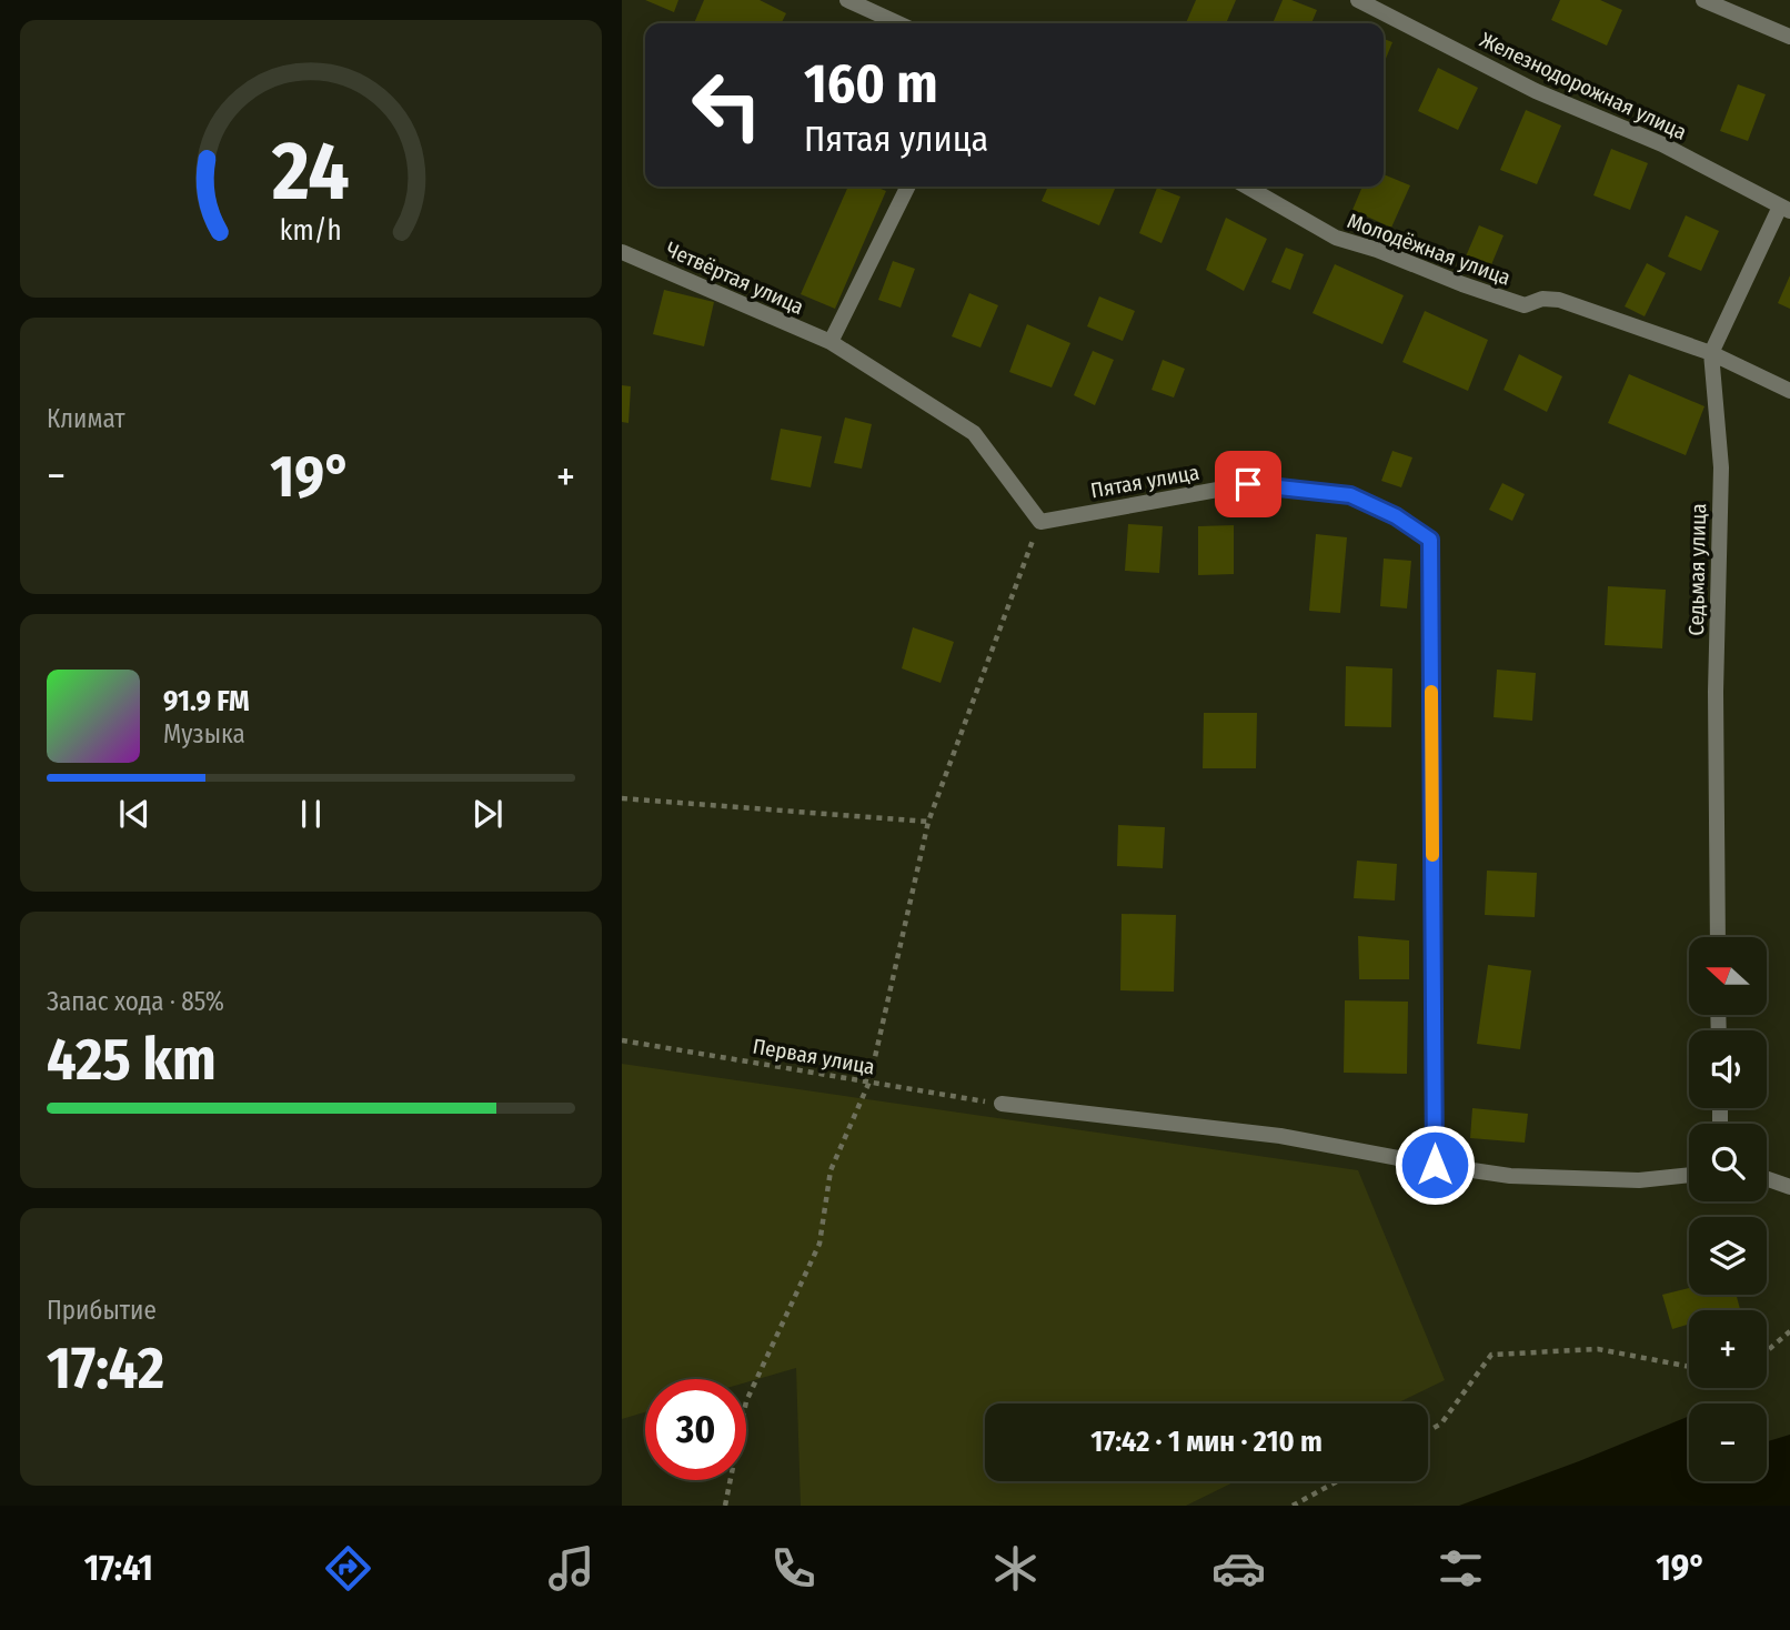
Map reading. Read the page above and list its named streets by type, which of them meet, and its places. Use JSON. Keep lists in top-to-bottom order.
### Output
{
  "streets": {
    "street": [
      "Железнодорожная улица",
      "Молодёжная улица",
      "Четвёртая улица",
      "Пятая улица",
      "Седьмая улица"
    ],
    "path": ["Первая улица"]
  },
  "crossings": [
    ["Молодёжная улица", "Седьмая улица"],
    ["Четвёртая улица", "Пятая улица"]
  ],
  "north": "left",
  "page": {
    "turn": ["160 m", "Пятая улица"],
    "tile": [
      "Климат",
      ["Запас хода · 85%", "425 km"],
      ["Прибытие", "17:42"]
    ],
    "heat": ["−", "19°", "+"],
    "song": ["91.9 FM", "Музыка"],
    "map_buttons": ["+", "−"],
    "limit": "30",
    "trip": "17:42 · 1 мин · 210 m",
    "tabs": ["17:41", "19°"],
    "gauge": ["24", "km/h"]
  }
}
